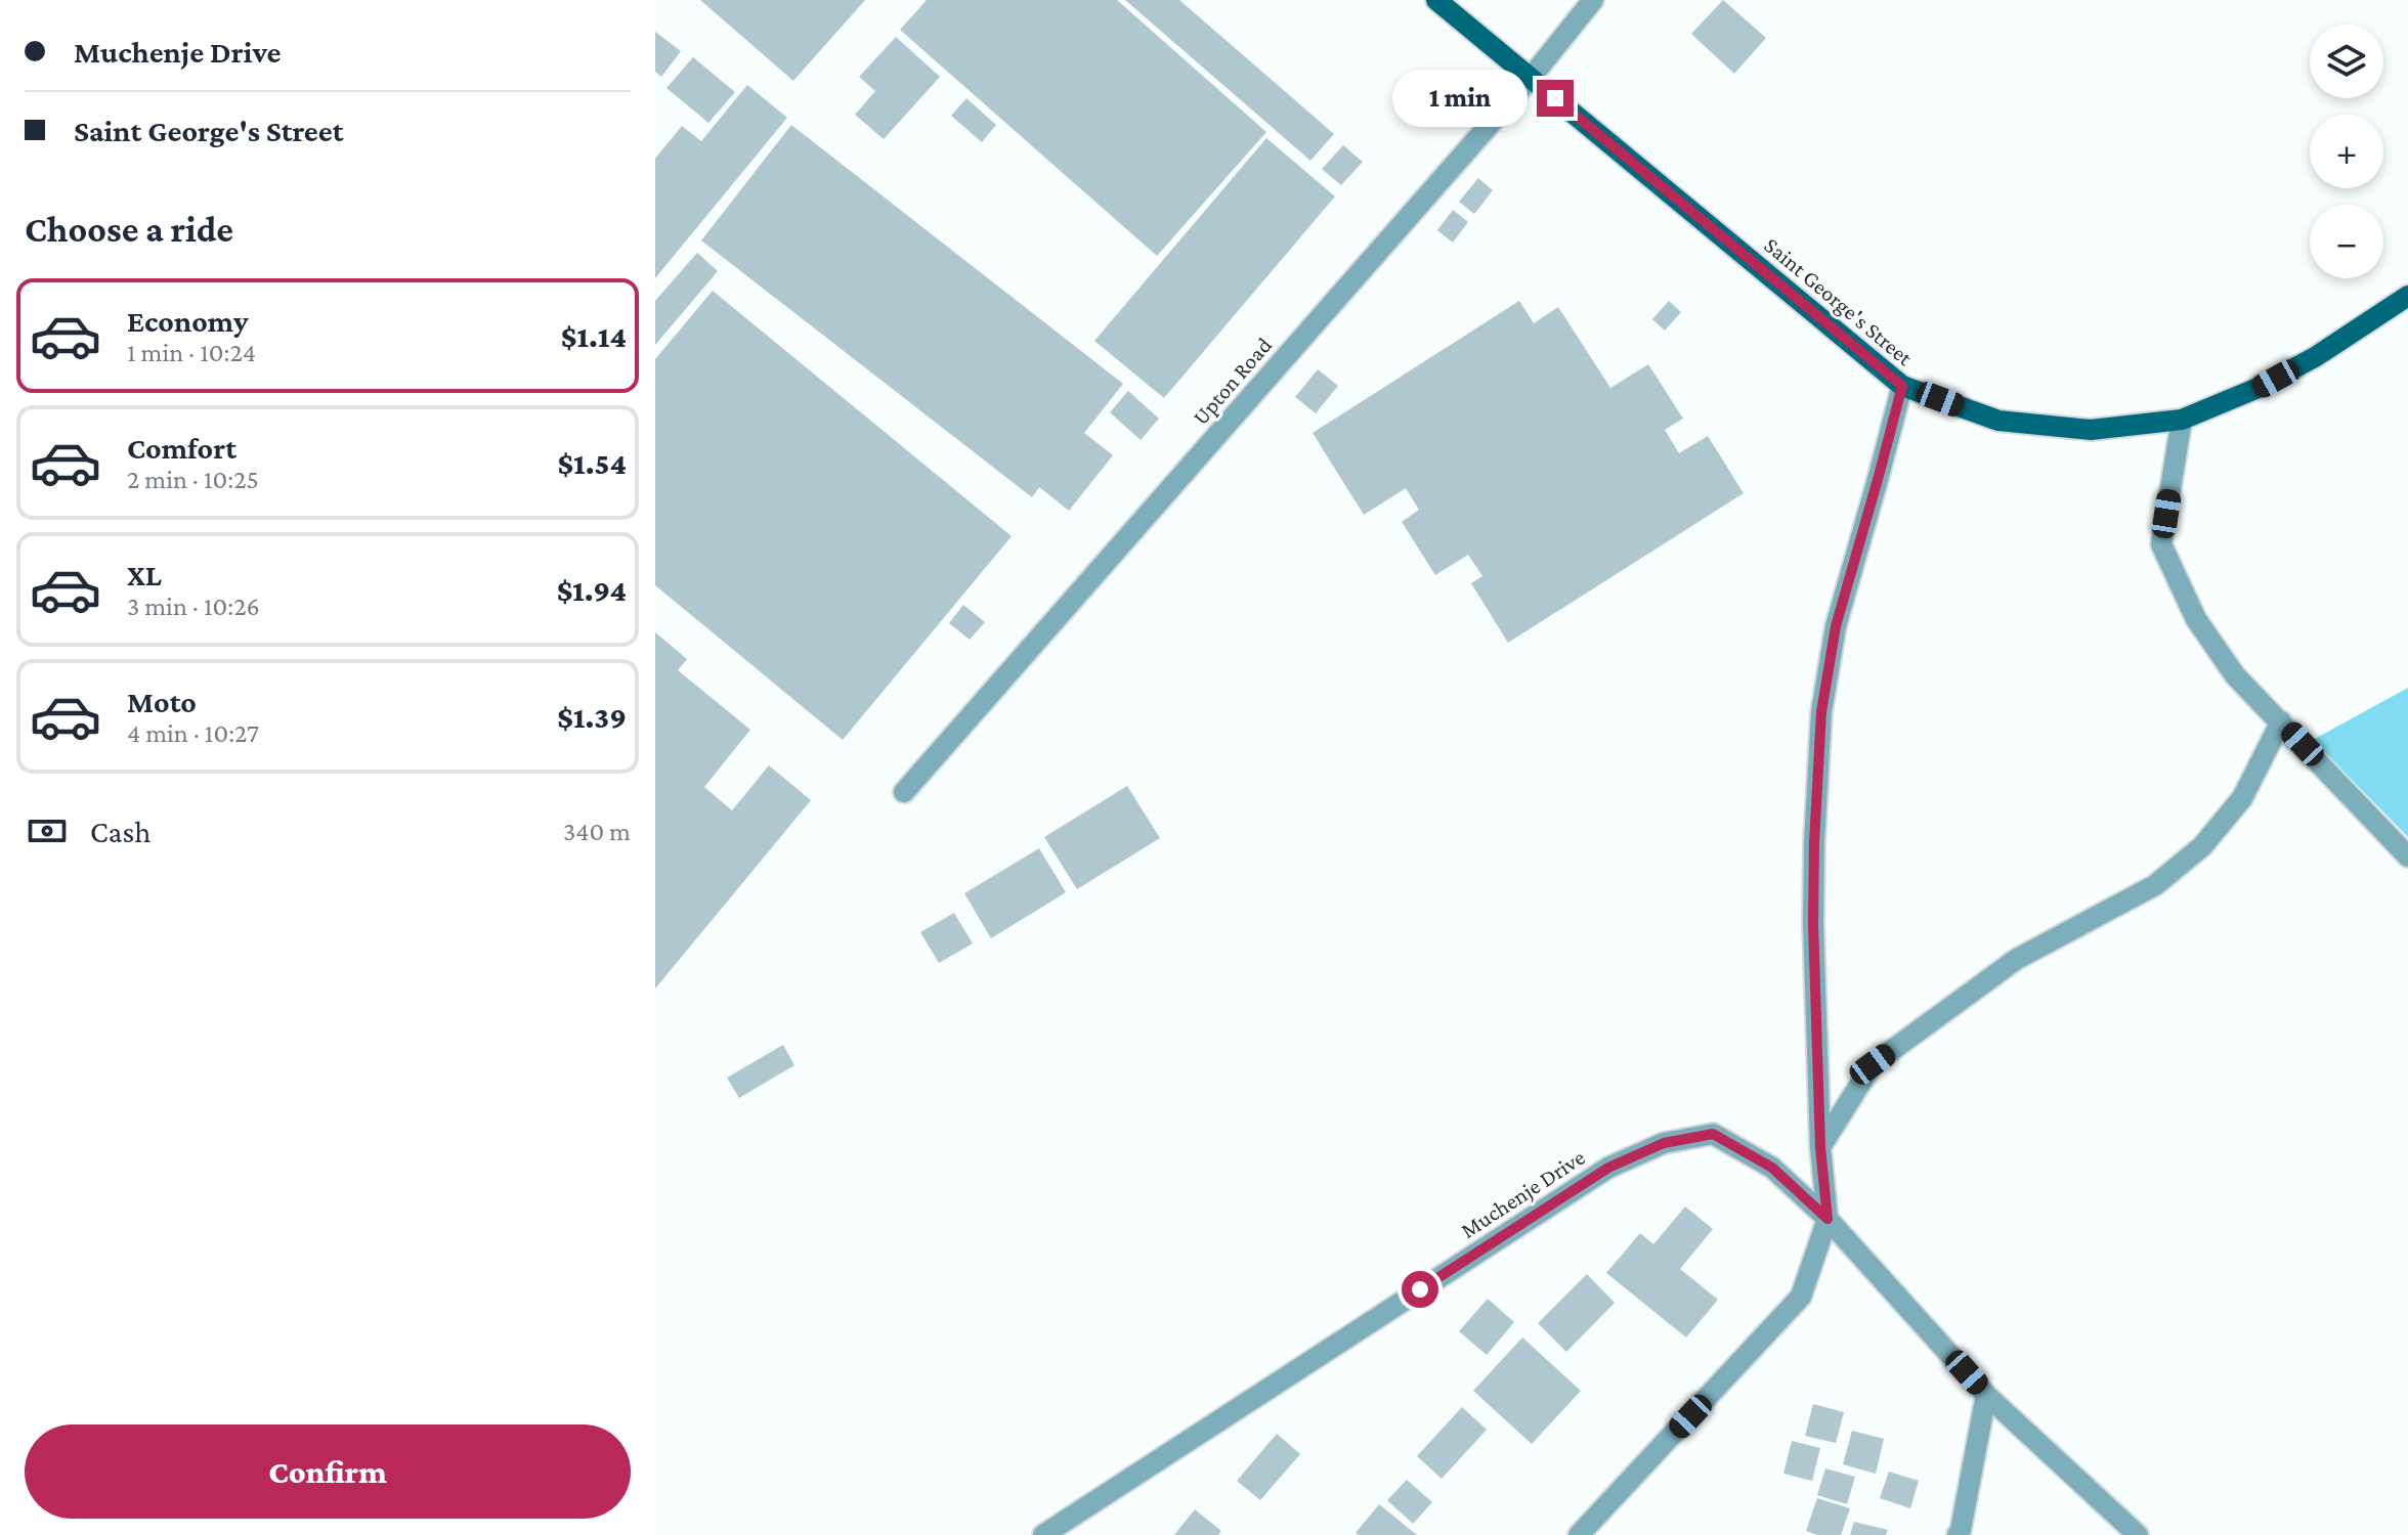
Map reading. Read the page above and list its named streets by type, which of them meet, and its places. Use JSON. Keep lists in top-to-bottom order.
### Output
{
  "streets": {
    "main road": ["Saint George's Street"],
    "street": ["Upton Road", "Muchenje Drive"]
  },
  "crossings": [
    ["Saint George's Street", "Upton Road"]
  ],
  "page": {
    "banner": ["Muchenje Drive", "Saint George's Street"],
    "map_buttons": ["+", "−"],
    "bubble": "1 min",
    "heading": "Choose a ride",
    "list": [
      {
        "name": "Economy",
        "note": "1 min · 10:24",
        "value": "$1.14"
      },
      {
        "name": "Comfort",
        "note": "2 min · 10:25",
        "value": "$1.54"
      },
      {
        "name": "XL",
        "note": "3 min · 10:26",
        "value": "$1.94"
      },
      {
        "name": "Moto",
        "note": "4 min · 10:27",
        "value": "$1.39"
      }
    ],
    "pay": ["Cash", "340 m"],
    "buttons": "Confirm"
  }
}
